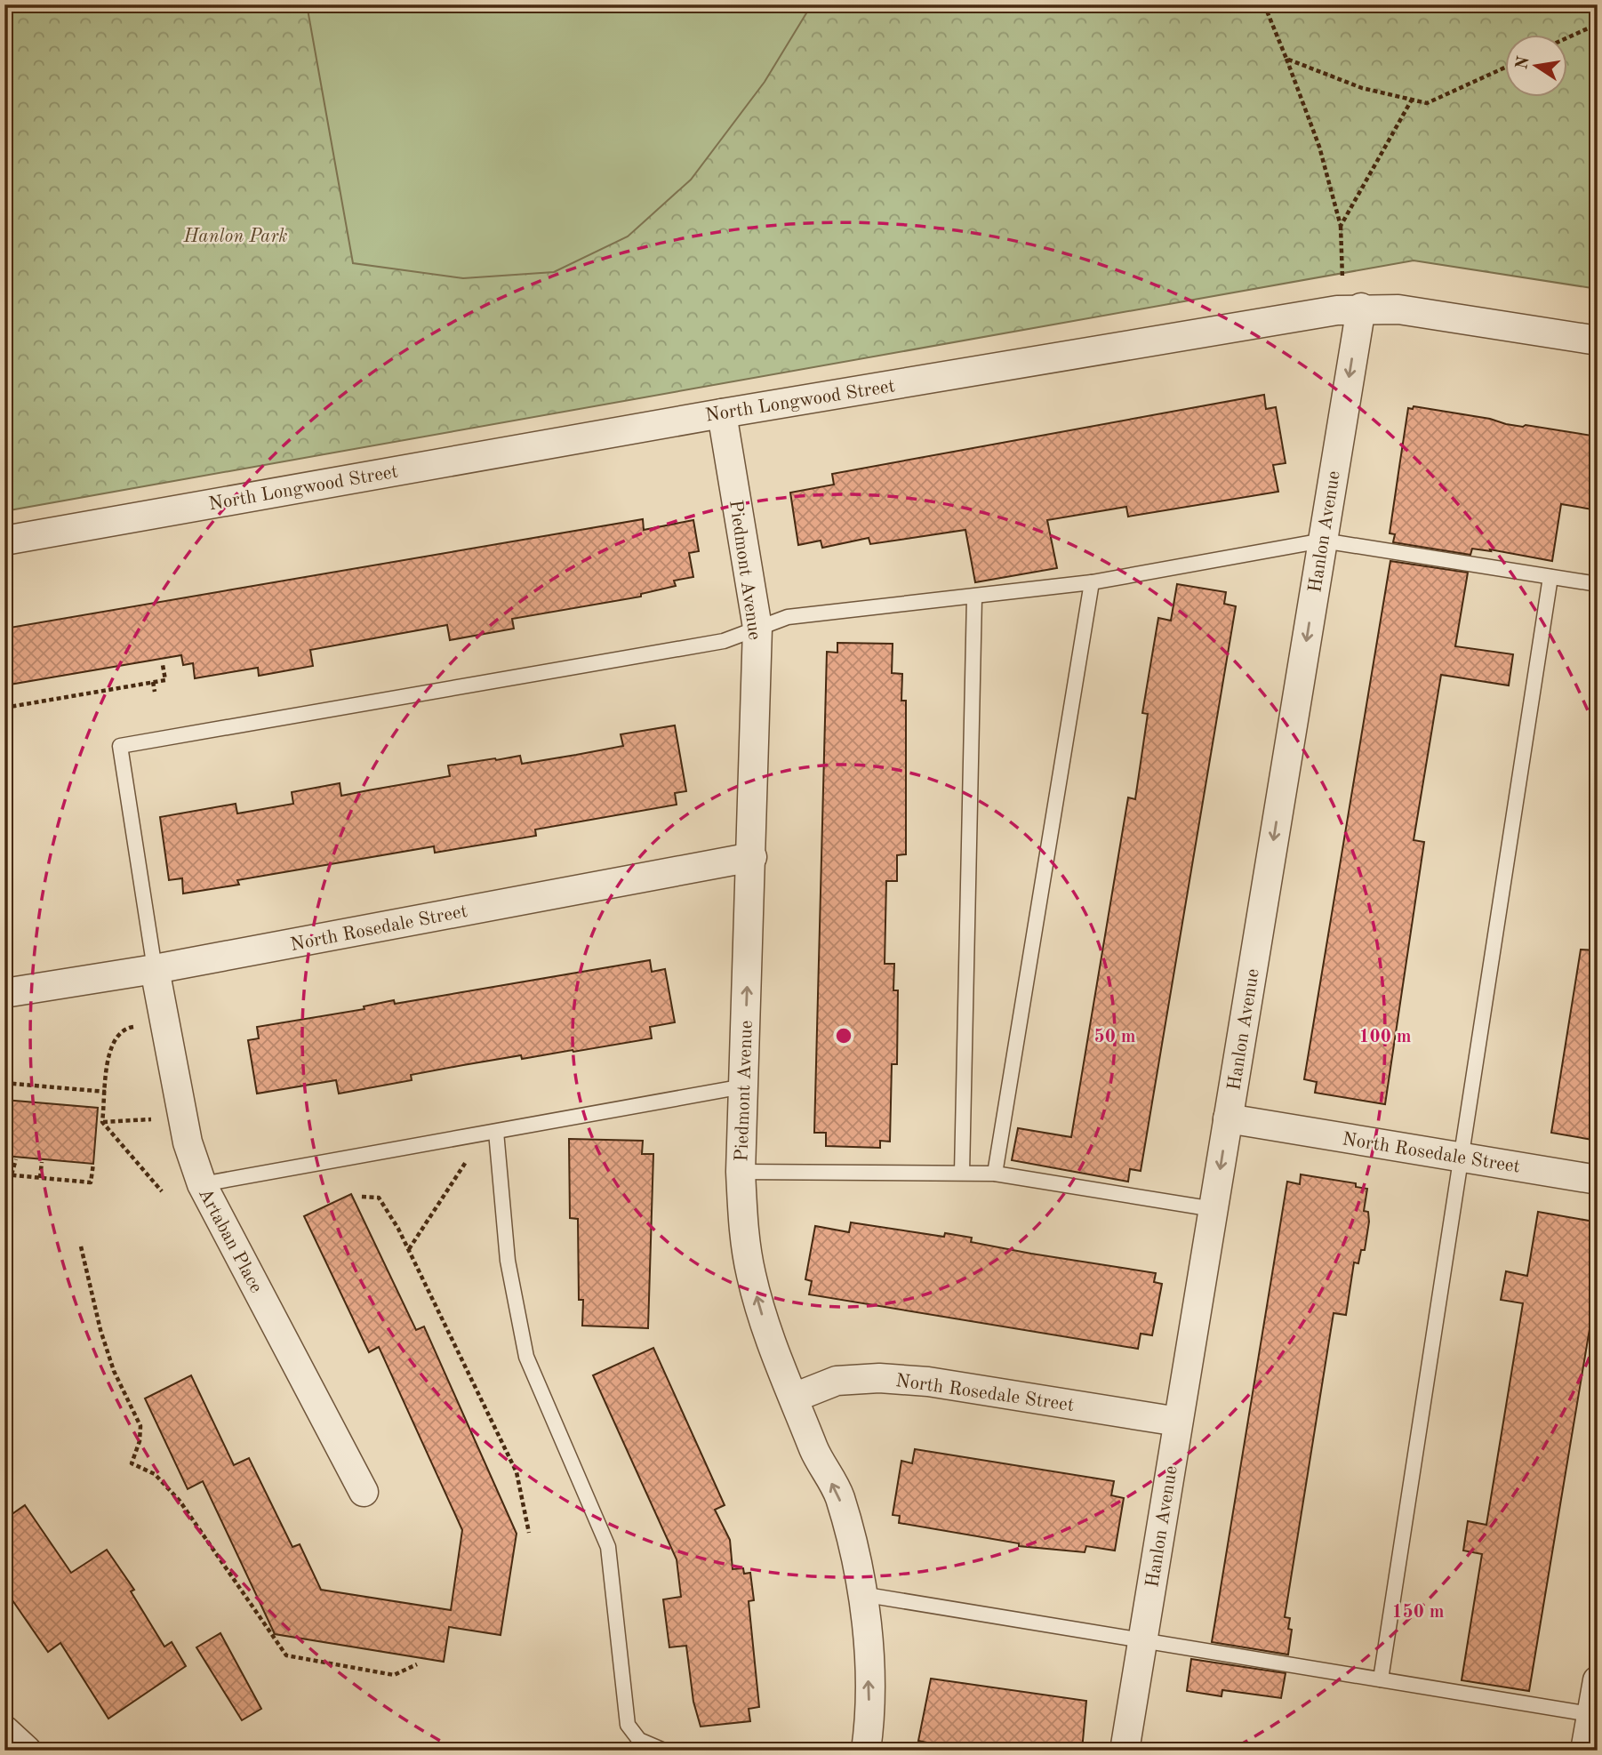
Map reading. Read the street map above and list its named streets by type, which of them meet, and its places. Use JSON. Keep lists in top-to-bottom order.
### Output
{
  "streets": {
    "street": [
      "North Longwood Street",
      "Hanlon Avenue",
      "Piedmont Avenue",
      "North Rosedale Street",
      "Artaban Place"
    ]
  },
  "crossings": [
    ["North Longwood Street", "Hanlon Avenue"],
    ["North Longwood Street", "Piedmont Avenue"],
    ["Hanlon Avenue", "North Rosedale Street"],
    ["Piedmont Avenue", "North Rosedale Street"],
    ["North Rosedale Street", "Artaban Place"]
  ],
  "one_way": ["Hanlon Avenue", "Piedmont Avenue"],
  "parks": ["Hanlon Park"],
  "north": "left",
  "rings": ["50 m", "100 m", "150 m"]
}
